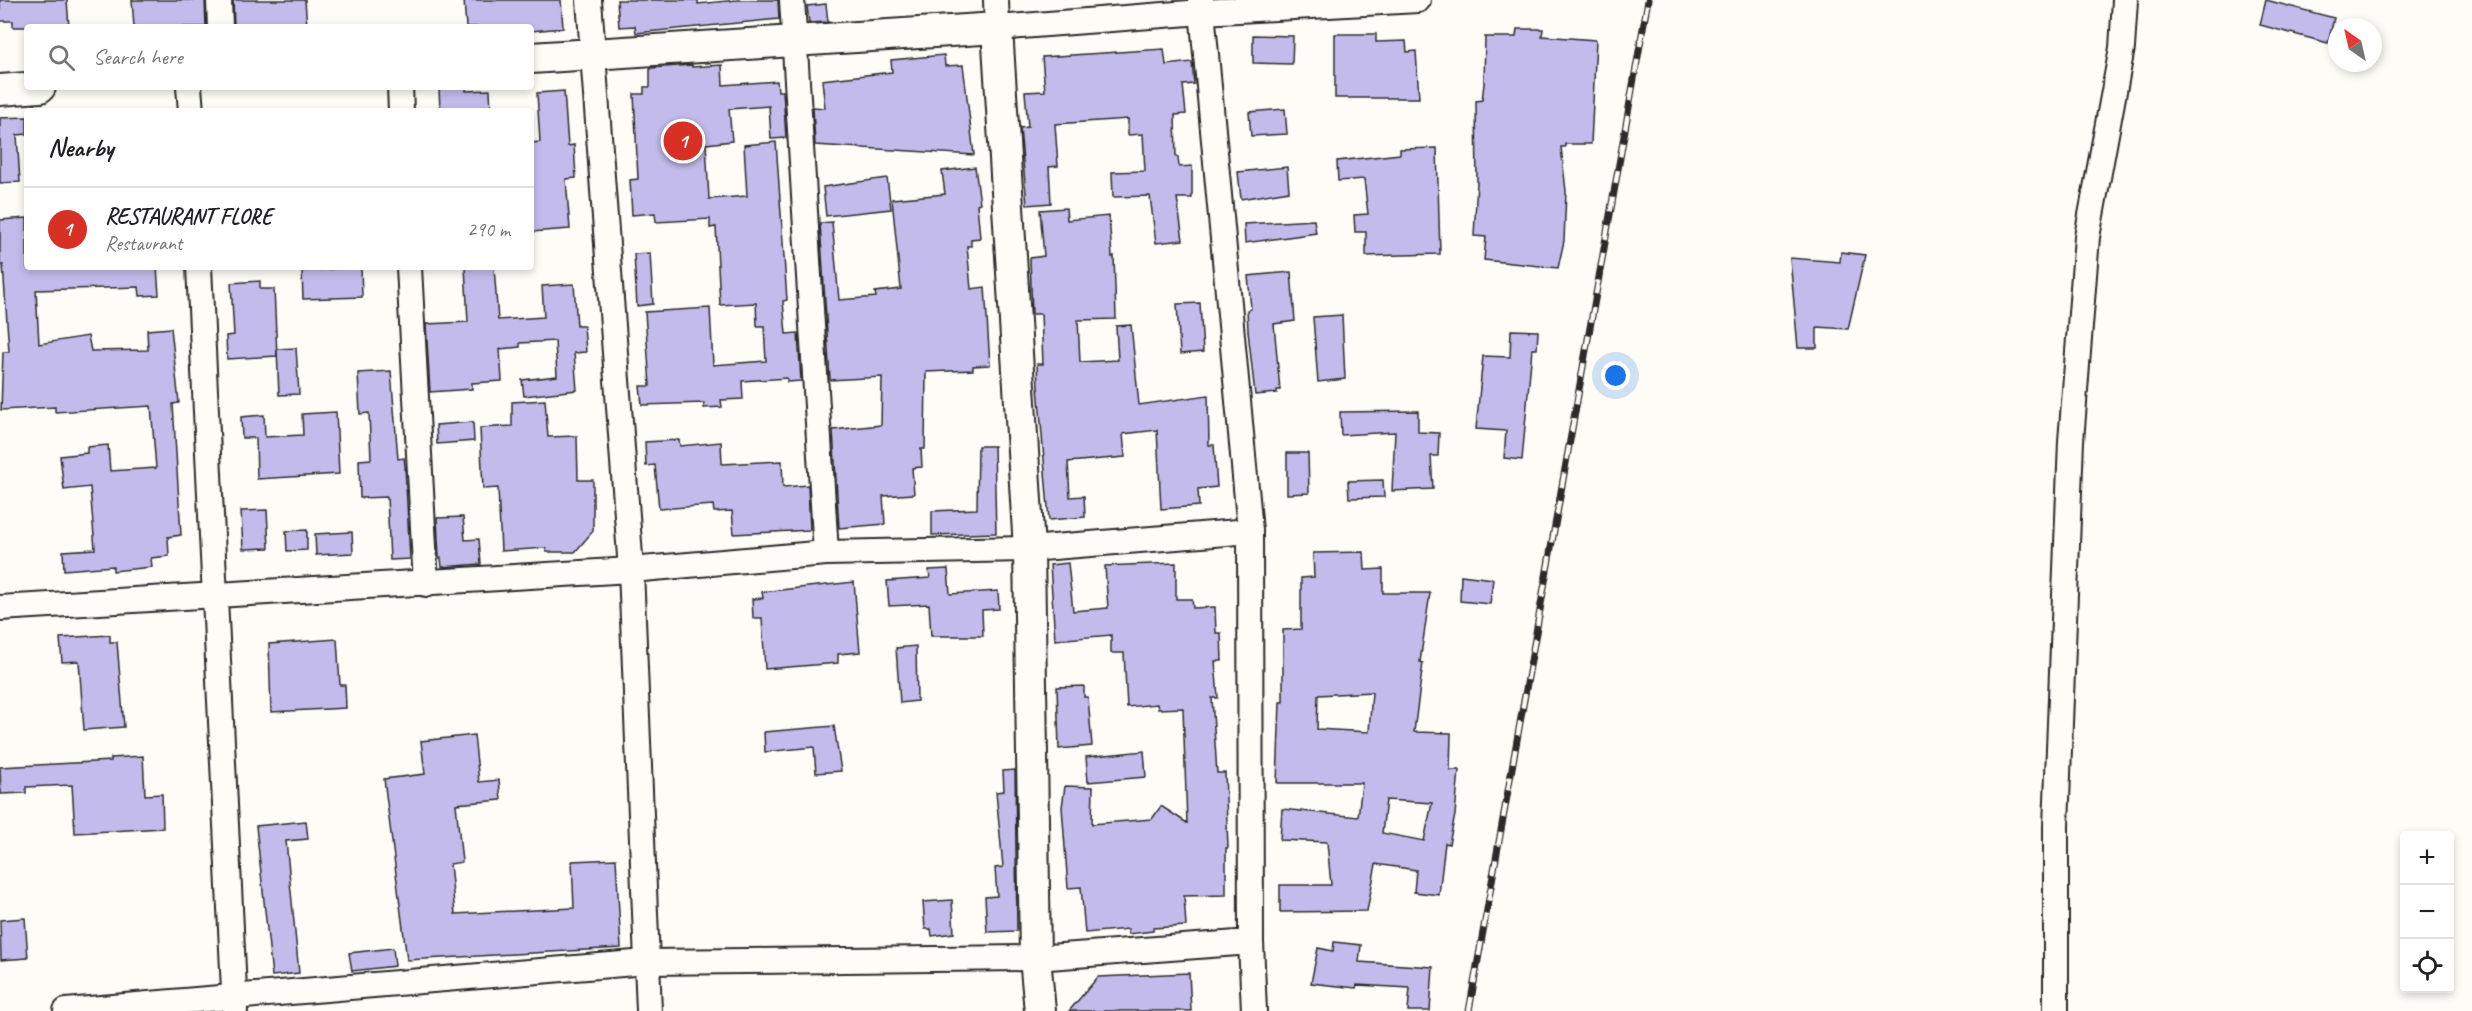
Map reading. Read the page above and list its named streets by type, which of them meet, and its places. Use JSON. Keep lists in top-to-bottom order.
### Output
{
  "north": "top left",
  "page": {
    "search": "Search here",
    "heading": "Nearby",
    "pins": "1",
    "list": [
      {
        "mark": "1",
        "name": "RESTAURANT FLORE",
        "note": "Restaurant",
        "value": "290 m"
      }
    ],
    "map_buttons": ["+", "−"]
  }
}
